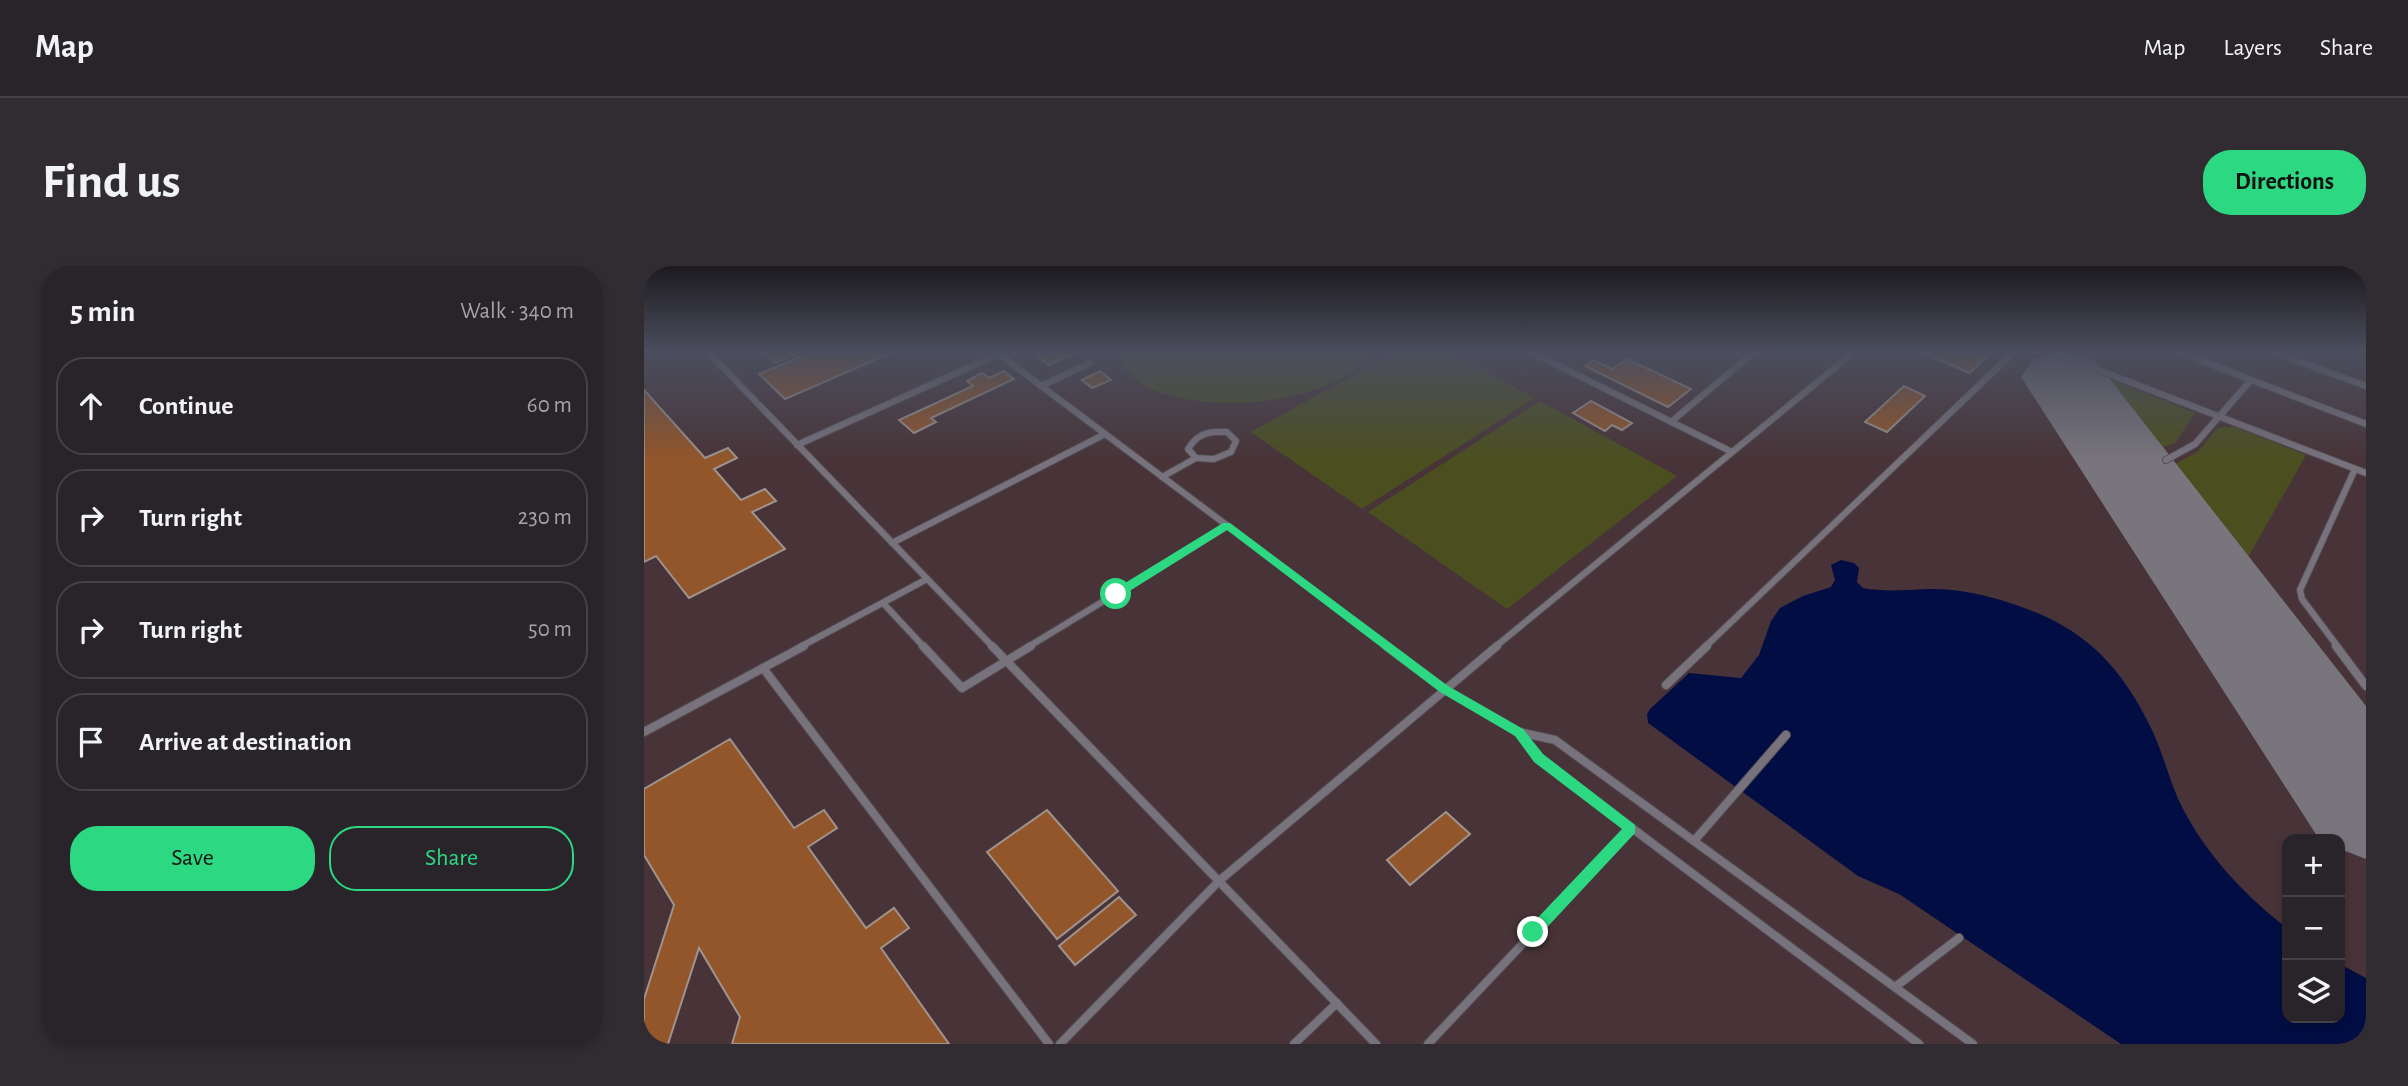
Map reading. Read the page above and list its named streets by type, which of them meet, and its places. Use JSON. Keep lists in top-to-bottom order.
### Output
{
  "page": {
    "header": "Map",
    "nav": ["Map", "Layers", "Share"],
    "buttons": [
      "Directions",
      ["Save", "Share"]
    ],
    "title": "Find us",
    "heading": ["5 min", "Walk · 340 m"],
    "list": [
      ["Continue", "60 m"],
      ["Turn right", "230 m"],
      ["Turn right", "50 m"],
      "Arrive at destination"
    ],
    "map_buttons": ["+", "−"]
  }
}
